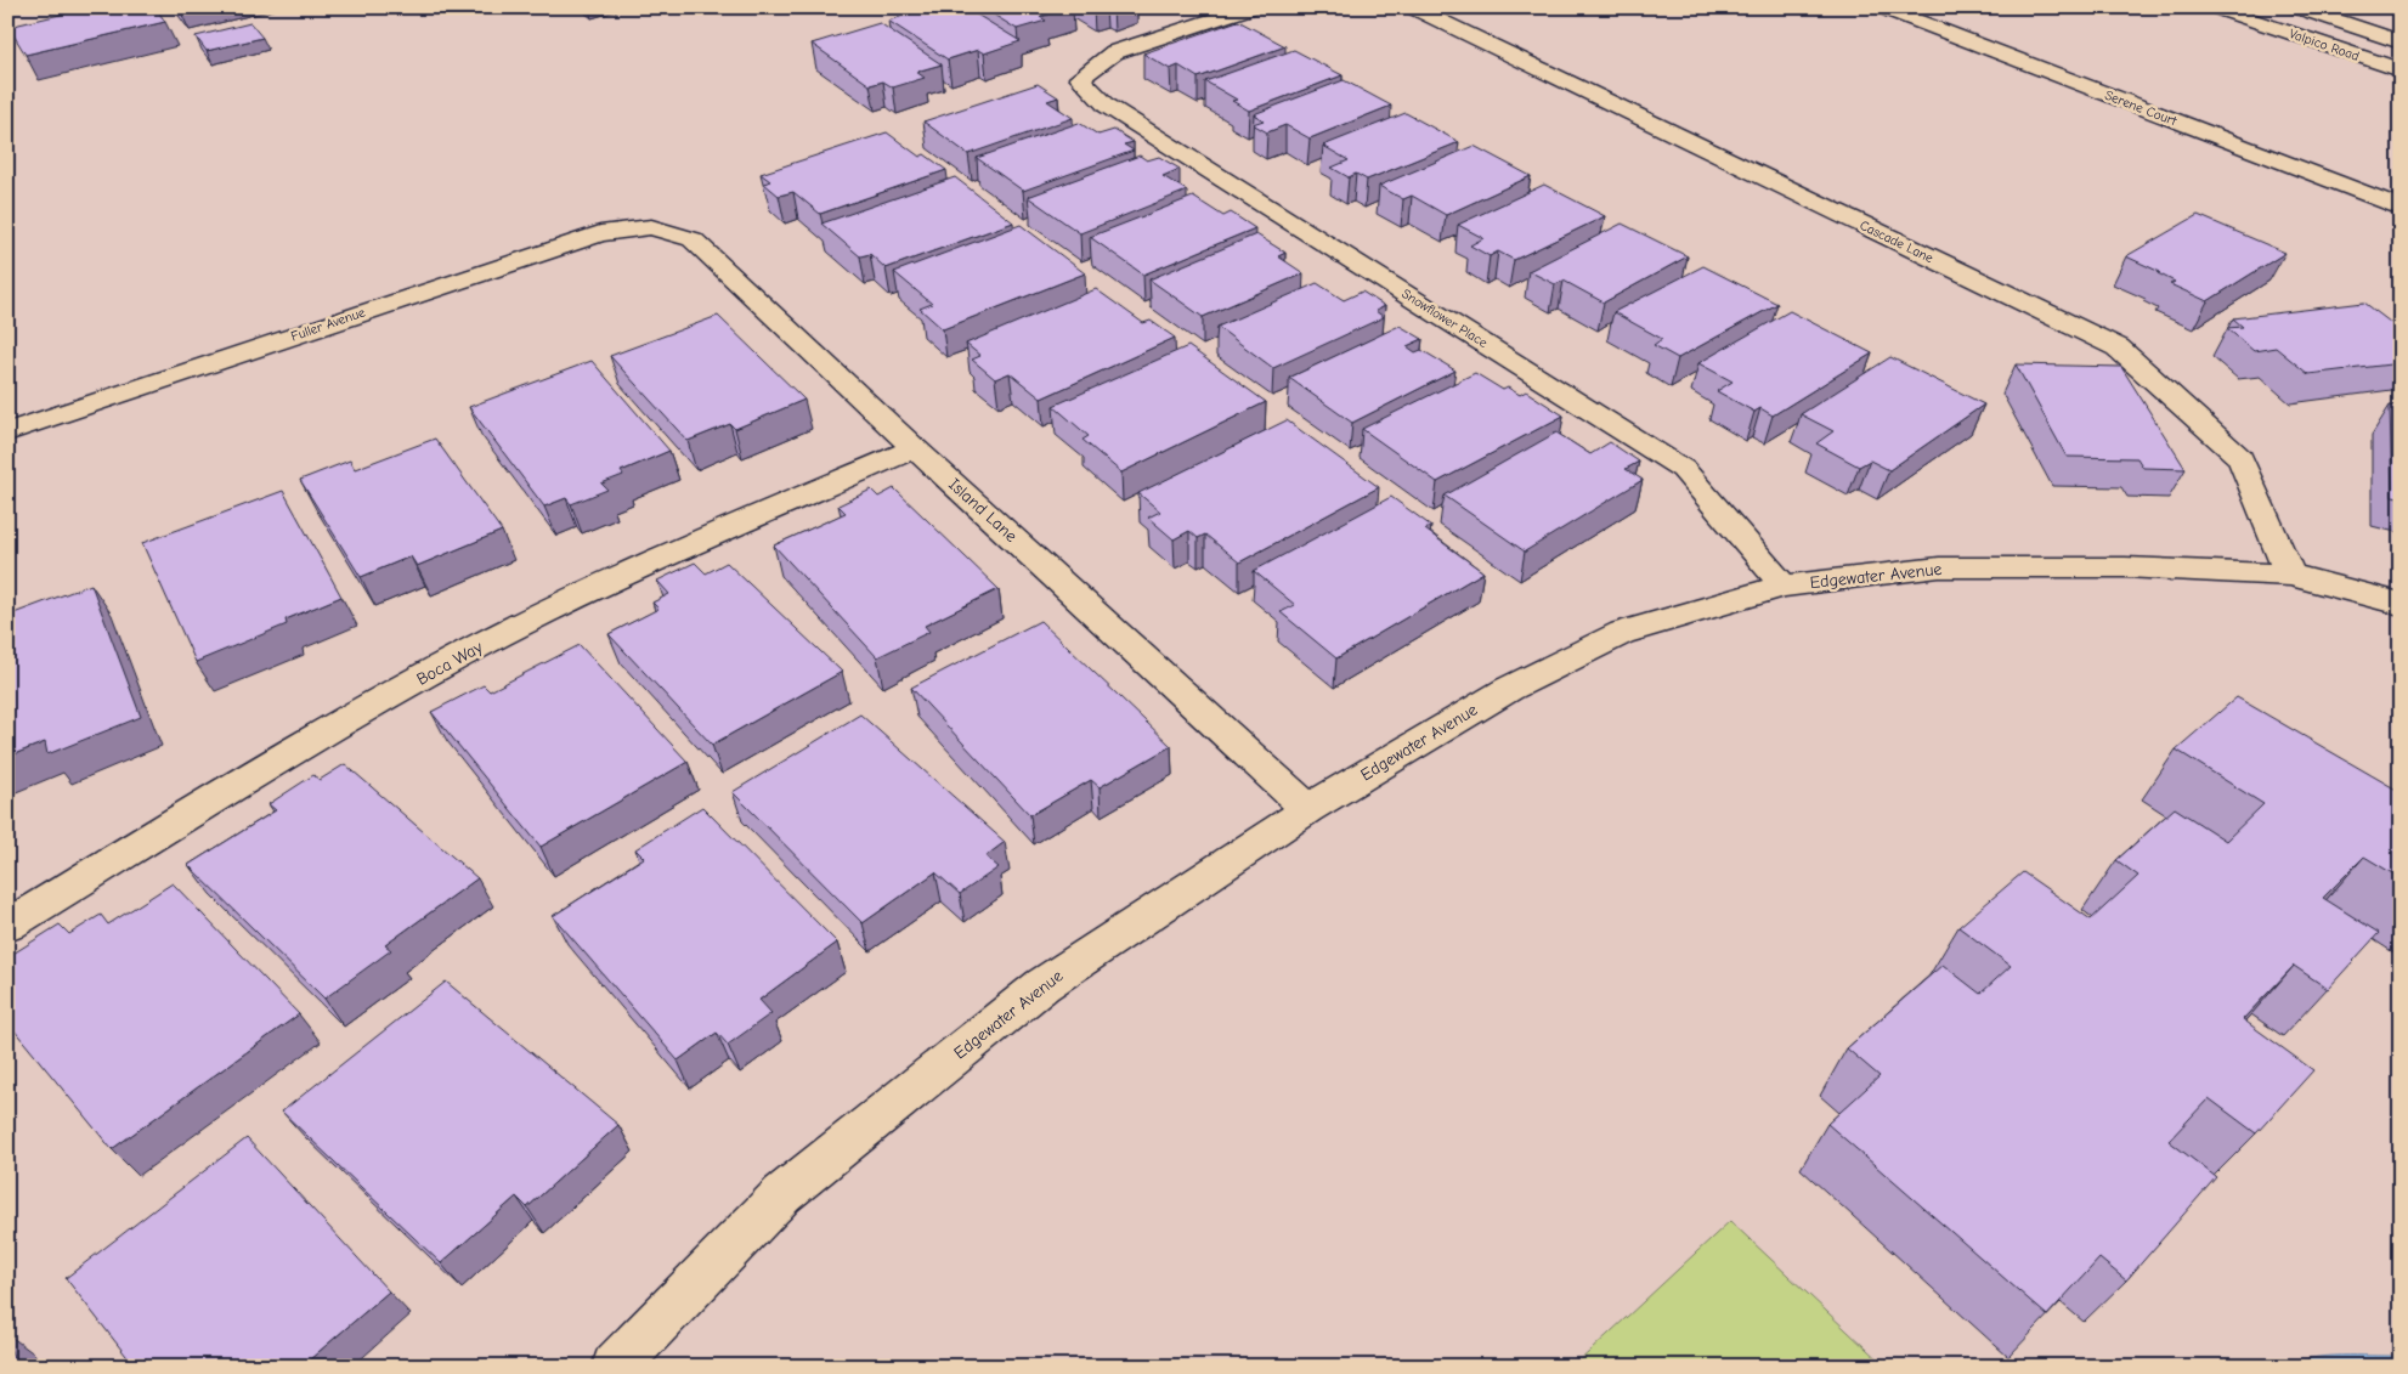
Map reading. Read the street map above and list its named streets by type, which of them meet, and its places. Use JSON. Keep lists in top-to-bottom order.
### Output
{
  "streets": {
    "street": [
      "Valpico Road",
      "Serene Court",
      "Cascade Lane",
      "Snowflower Place",
      "Fuller Avenue",
      "Island Lane",
      "Edgewater Avenue",
      "Boca Way"
    ]
  },
  "crossings": [
    ["Cascade Lane", "Edgewater Avenue"],
    ["Snowflower Place", "Edgewater Avenue"],
    ["Fuller Avenue", "Island Lane"],
    ["Island Lane", "Edgewater Avenue"],
    ["Island Lane", "Boca Way"]
  ]
}
